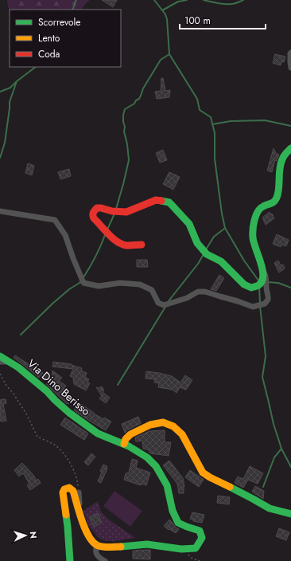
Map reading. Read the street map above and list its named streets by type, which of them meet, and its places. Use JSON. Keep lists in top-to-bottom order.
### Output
{
  "streets": {
    "street": ["Via Dino Berisso"]
  },
  "legend": ["Scorrevole", "Lento", "Coda"],
  "scale_bar": "100 m",
  "north": "right"
}
